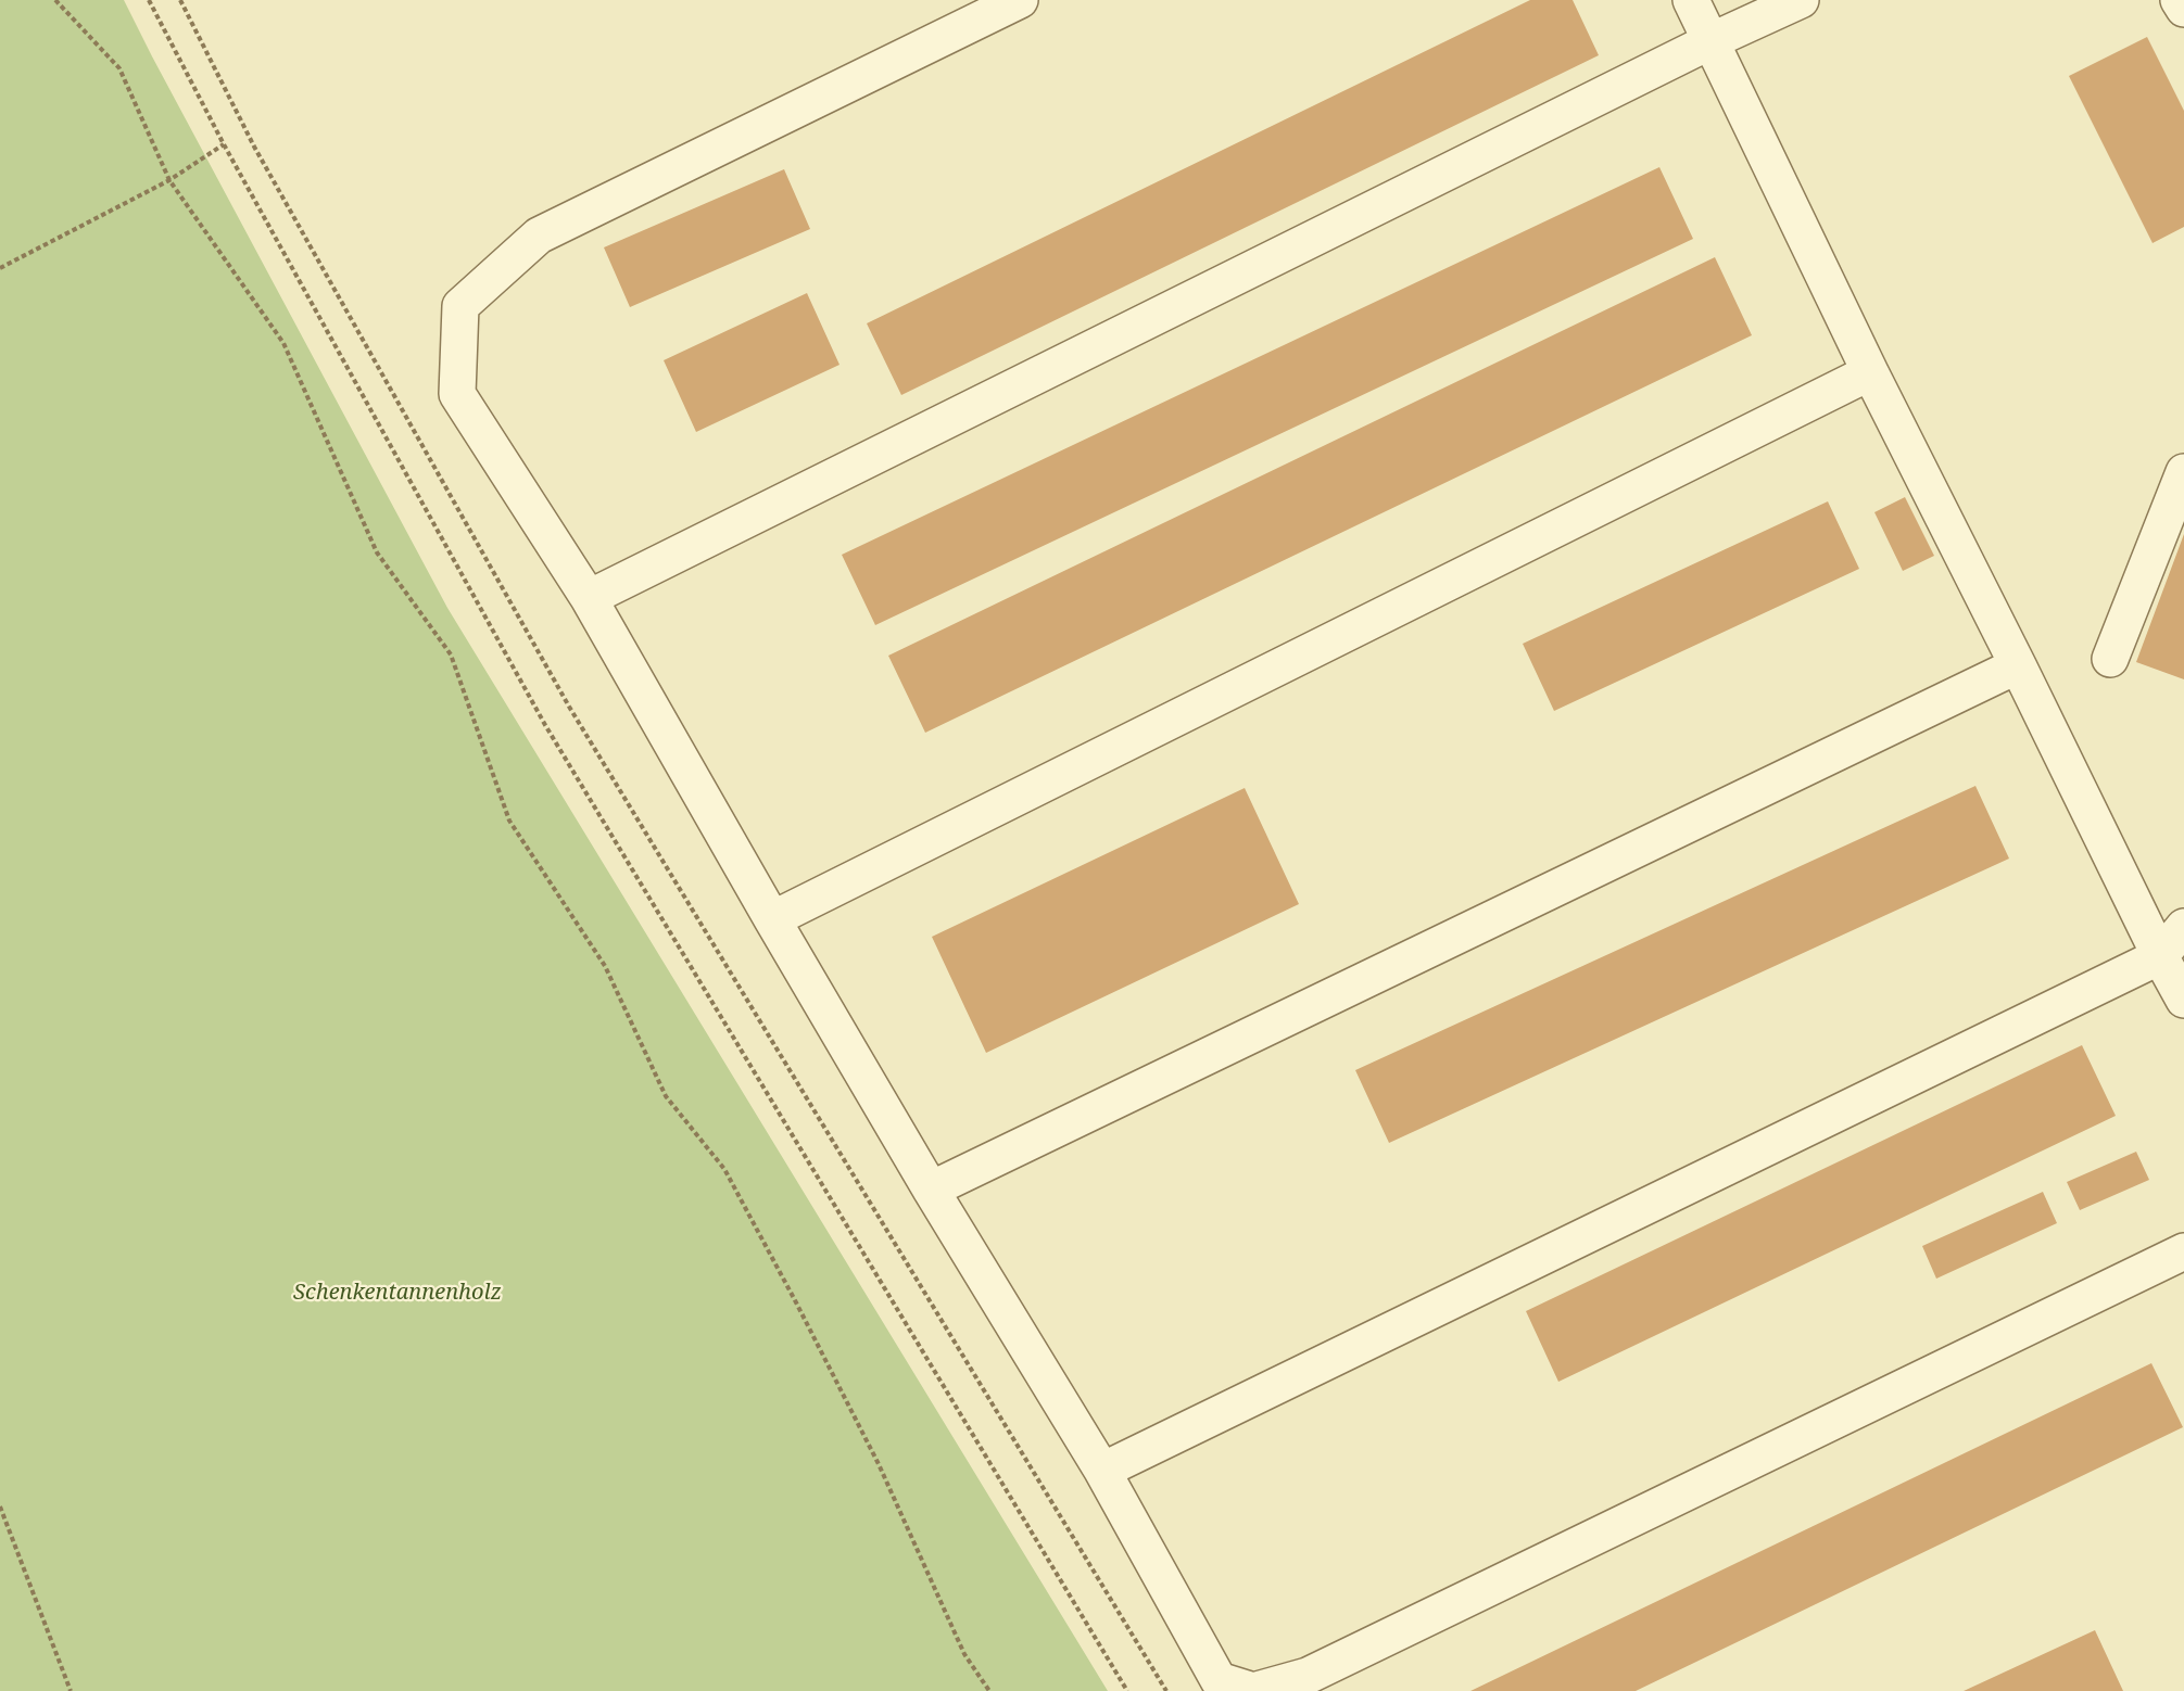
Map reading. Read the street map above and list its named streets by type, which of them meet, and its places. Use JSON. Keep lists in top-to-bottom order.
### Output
{
  "parks": ["Schenkentannenholz"]
}
